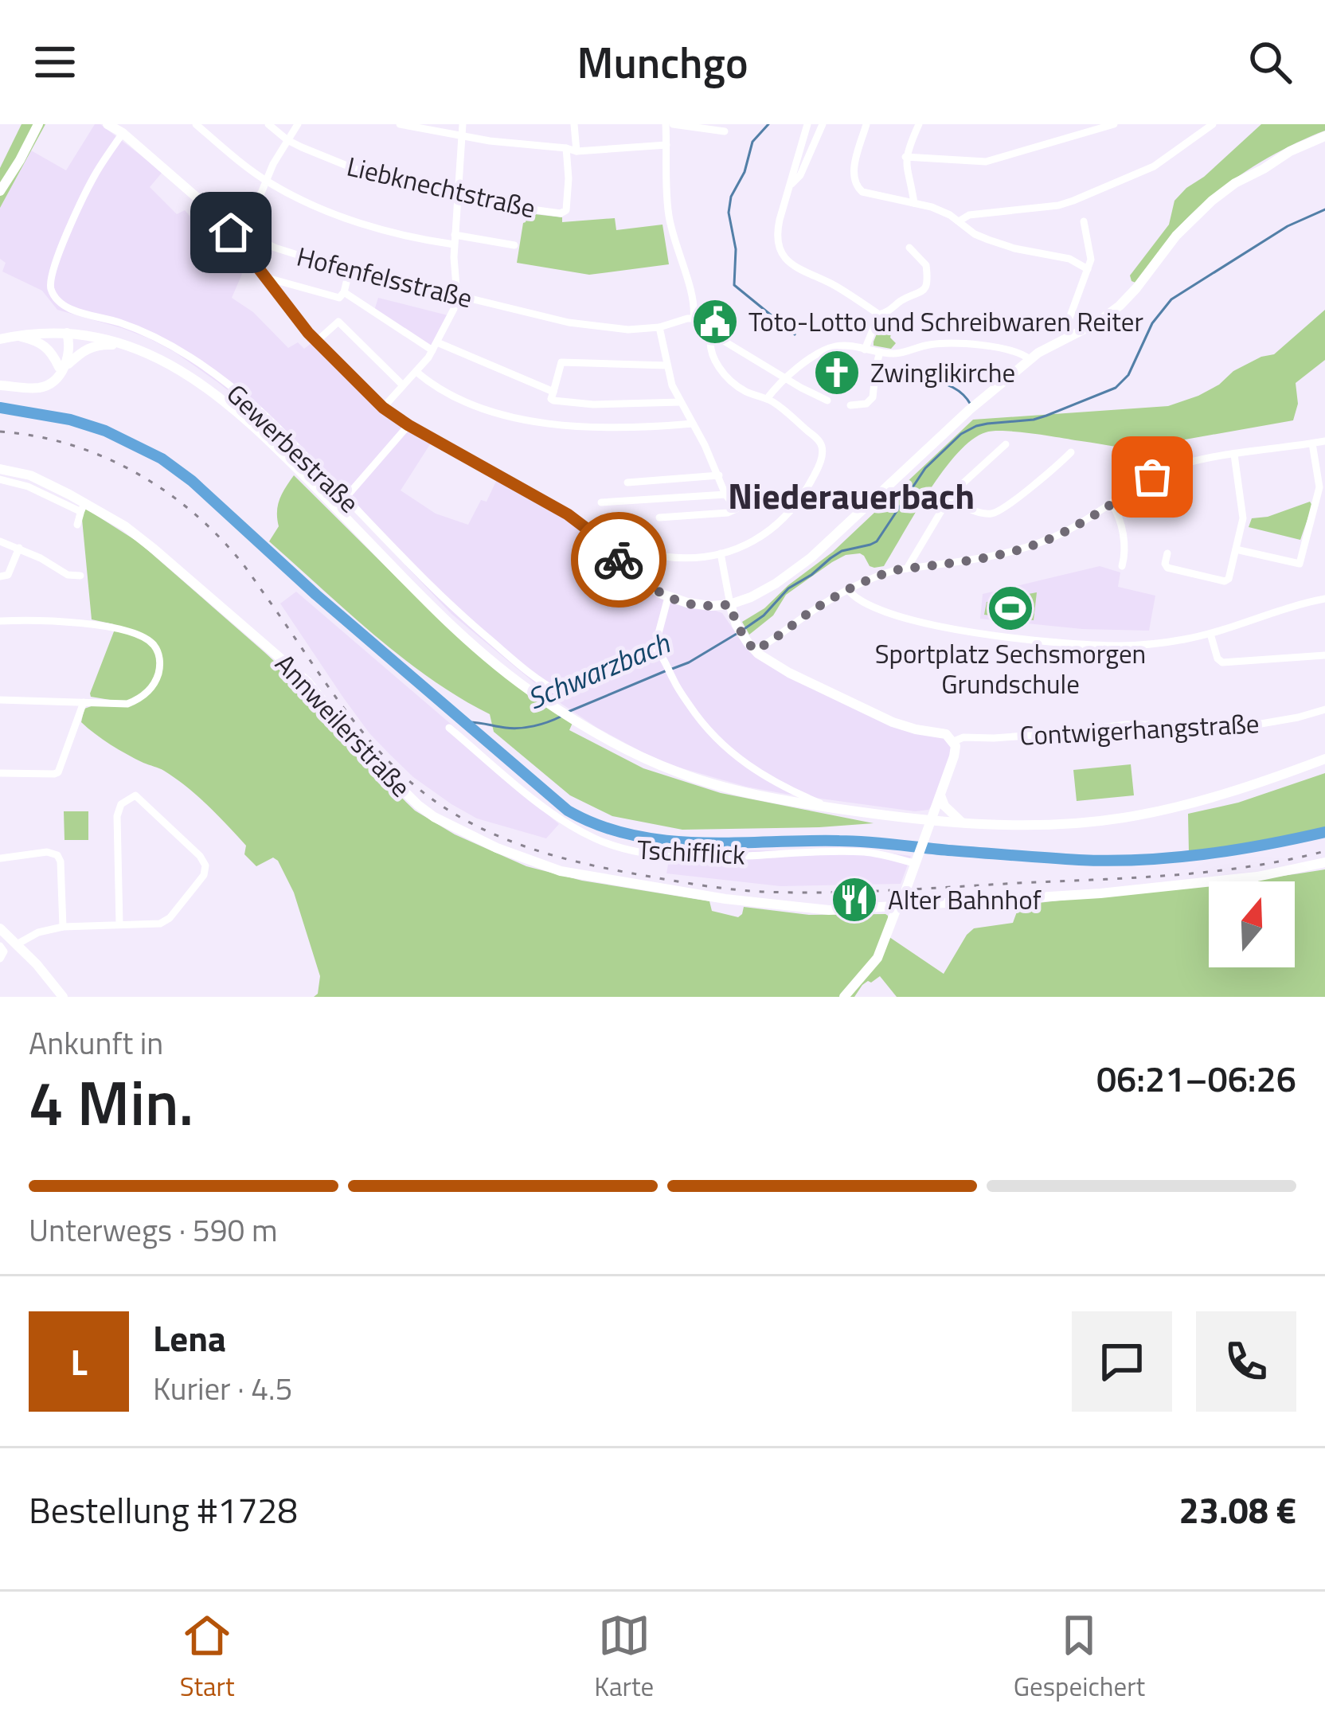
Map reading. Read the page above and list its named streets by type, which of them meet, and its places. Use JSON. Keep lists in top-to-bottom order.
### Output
{
  "streets": {
    "main road": ["Annweilerstraße", "Tschifflick"],
    "street": [
      "Liebknechtstraße",
      "Hofenfelsstraße",
      "Gewerbestraße",
      "Contwigerhangstraße"
    ]
  },
  "crossings": [
    ["Annweilerstraße", "Tschifflick"]
  ],
  "districts": ["Niederauerbach"],
  "water": ["Schwarzbach"],
  "places": {
    "public building": ["Toto-Lotto und Schreibwaren Reiter"],
    "church": ["Zwinglikirche"],
    "sports": ["Sportplatz Sechsmorgen Grundschule"],
    "restaurant": ["Alter Bahnhof"]
  },
  "north": "top",
  "page": {
    "header": "Munchgo",
    "heading": ["4 Min.", "Ankunft in", "06:21–06:26"],
    "panel": [
      "Lena",
      "Kurier · 4.5",
      "Bestellung #1728",
      "23.08 €"
    ],
    "bar": "Unterwegs · 590 m",
    "round": "L",
    "tabs": ["Start", "Karte", "Gespeichert"]
  }
}
